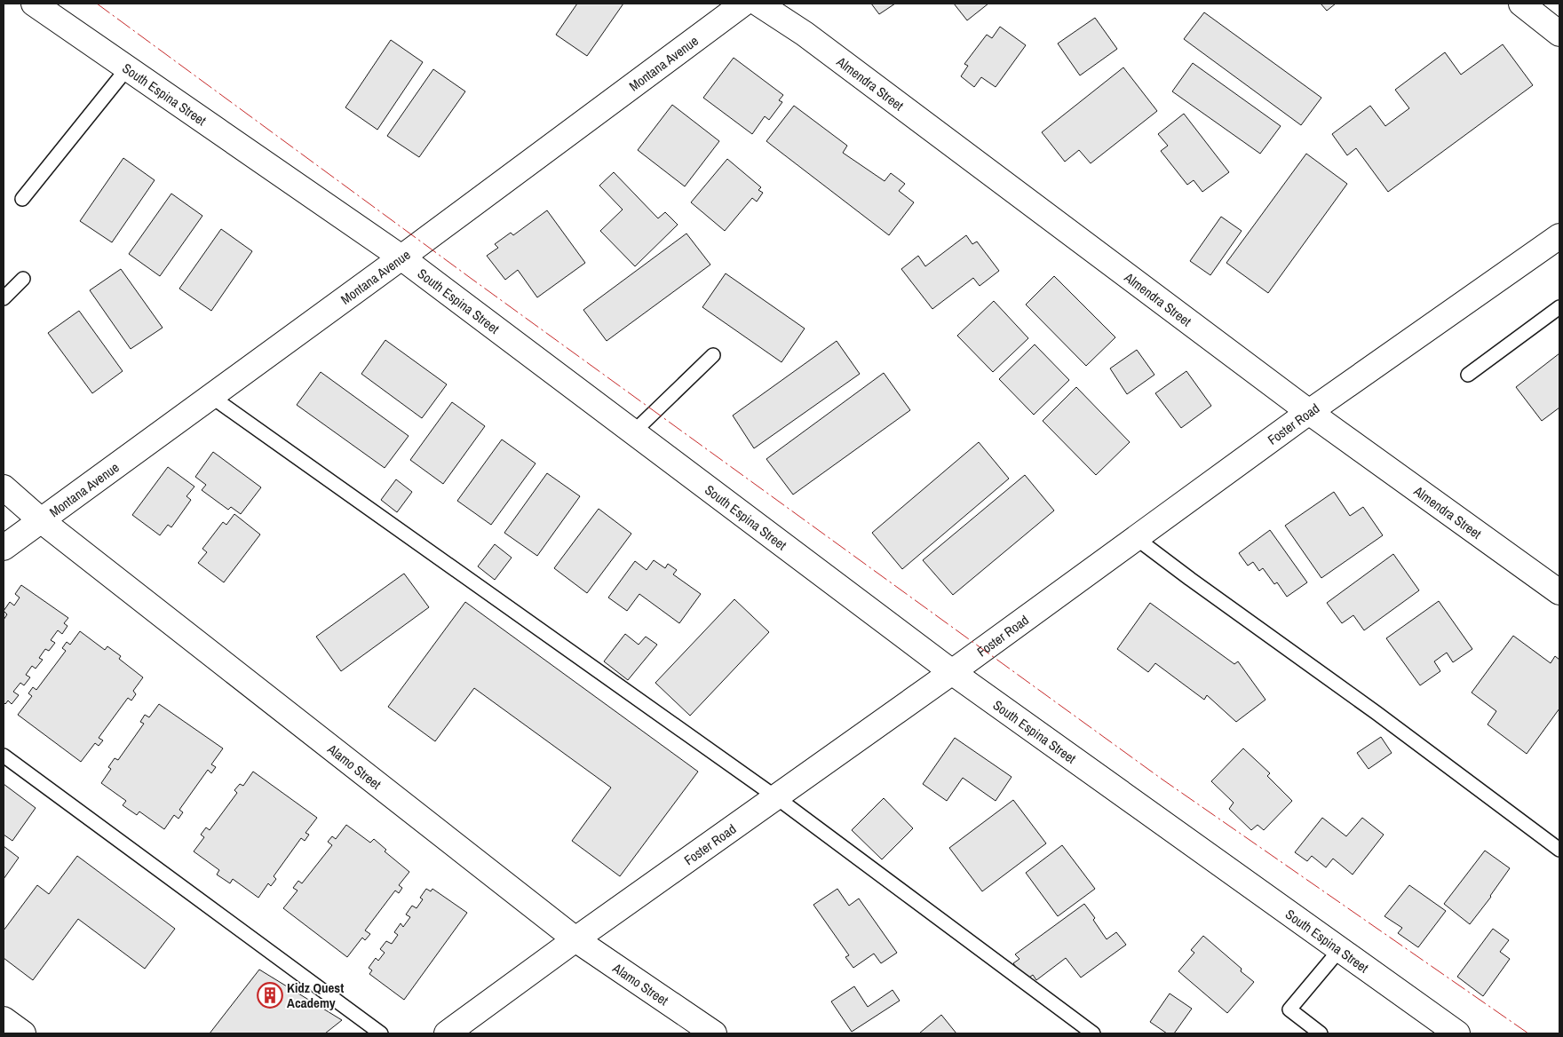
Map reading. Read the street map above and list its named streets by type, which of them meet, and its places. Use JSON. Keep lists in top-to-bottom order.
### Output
{
  "streets": {
    "street": [
      "Montana Avenue",
      "Almendra Street",
      "South Espina Street",
      "Foster Road",
      "Alamo Street"
    ]
  },
  "crossings": [
    ["Montana Avenue", "South Espina Street"],
    ["Montana Avenue", "Alamo Street"],
    ["Almendra Street", "Foster Road"],
    ["South Espina Street", "Foster Road"],
    ["Foster Road", "Alamo Street"]
  ],
  "places": {
    "building": ["Kidz Quest Academy"]
  }
}
